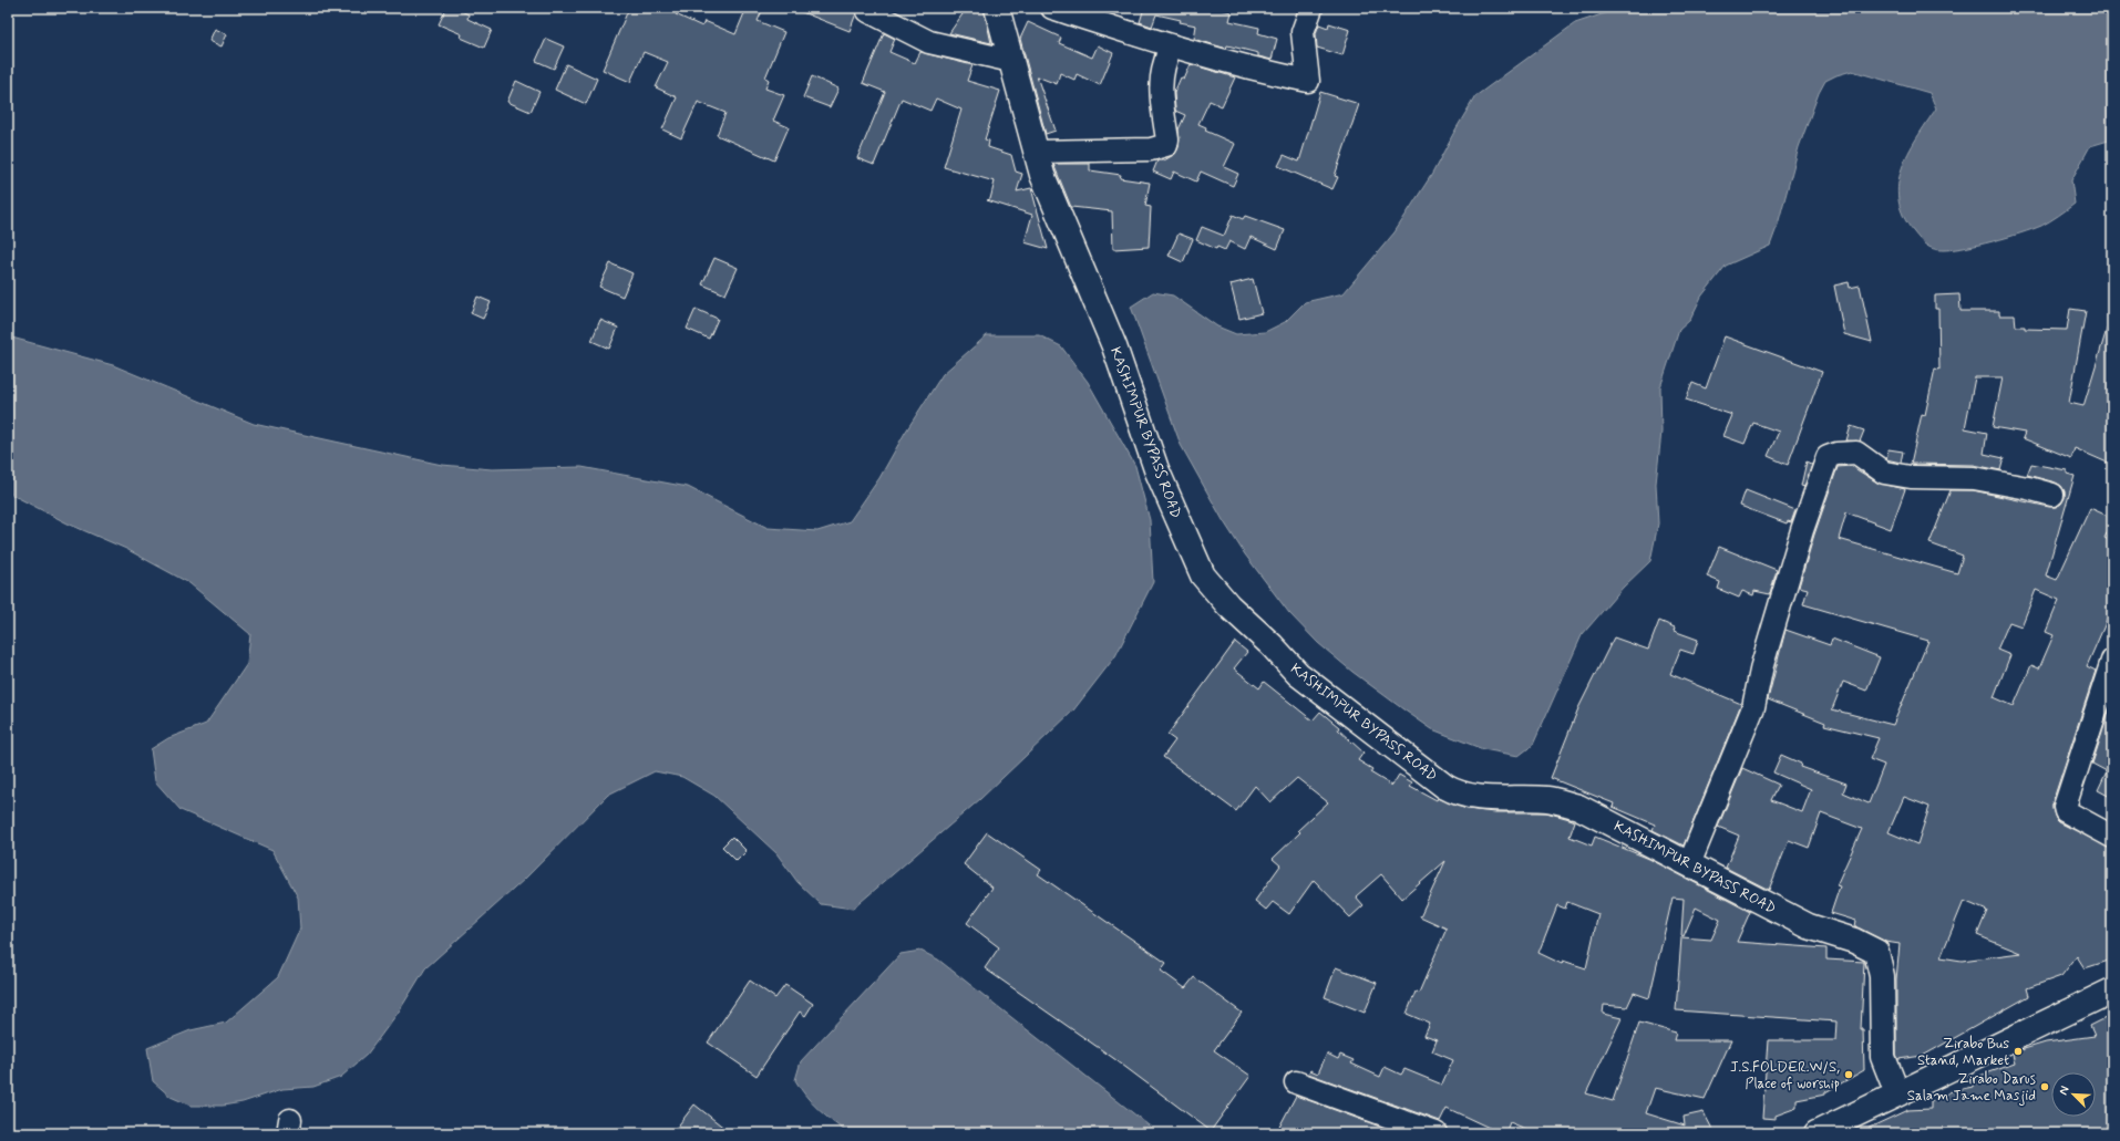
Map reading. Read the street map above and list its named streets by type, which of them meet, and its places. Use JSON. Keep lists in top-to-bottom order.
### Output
{
  "streets": {
    "main road": ["KASHIMPUR BYPASS ROAD"]
  },
  "places": ["Zirabo Bus Stand, Market", "J.S.FOLDER.W/S, Place of worship", "Zirabo Darus Salam Jame Masjid"],
  "north": "top left"
}
